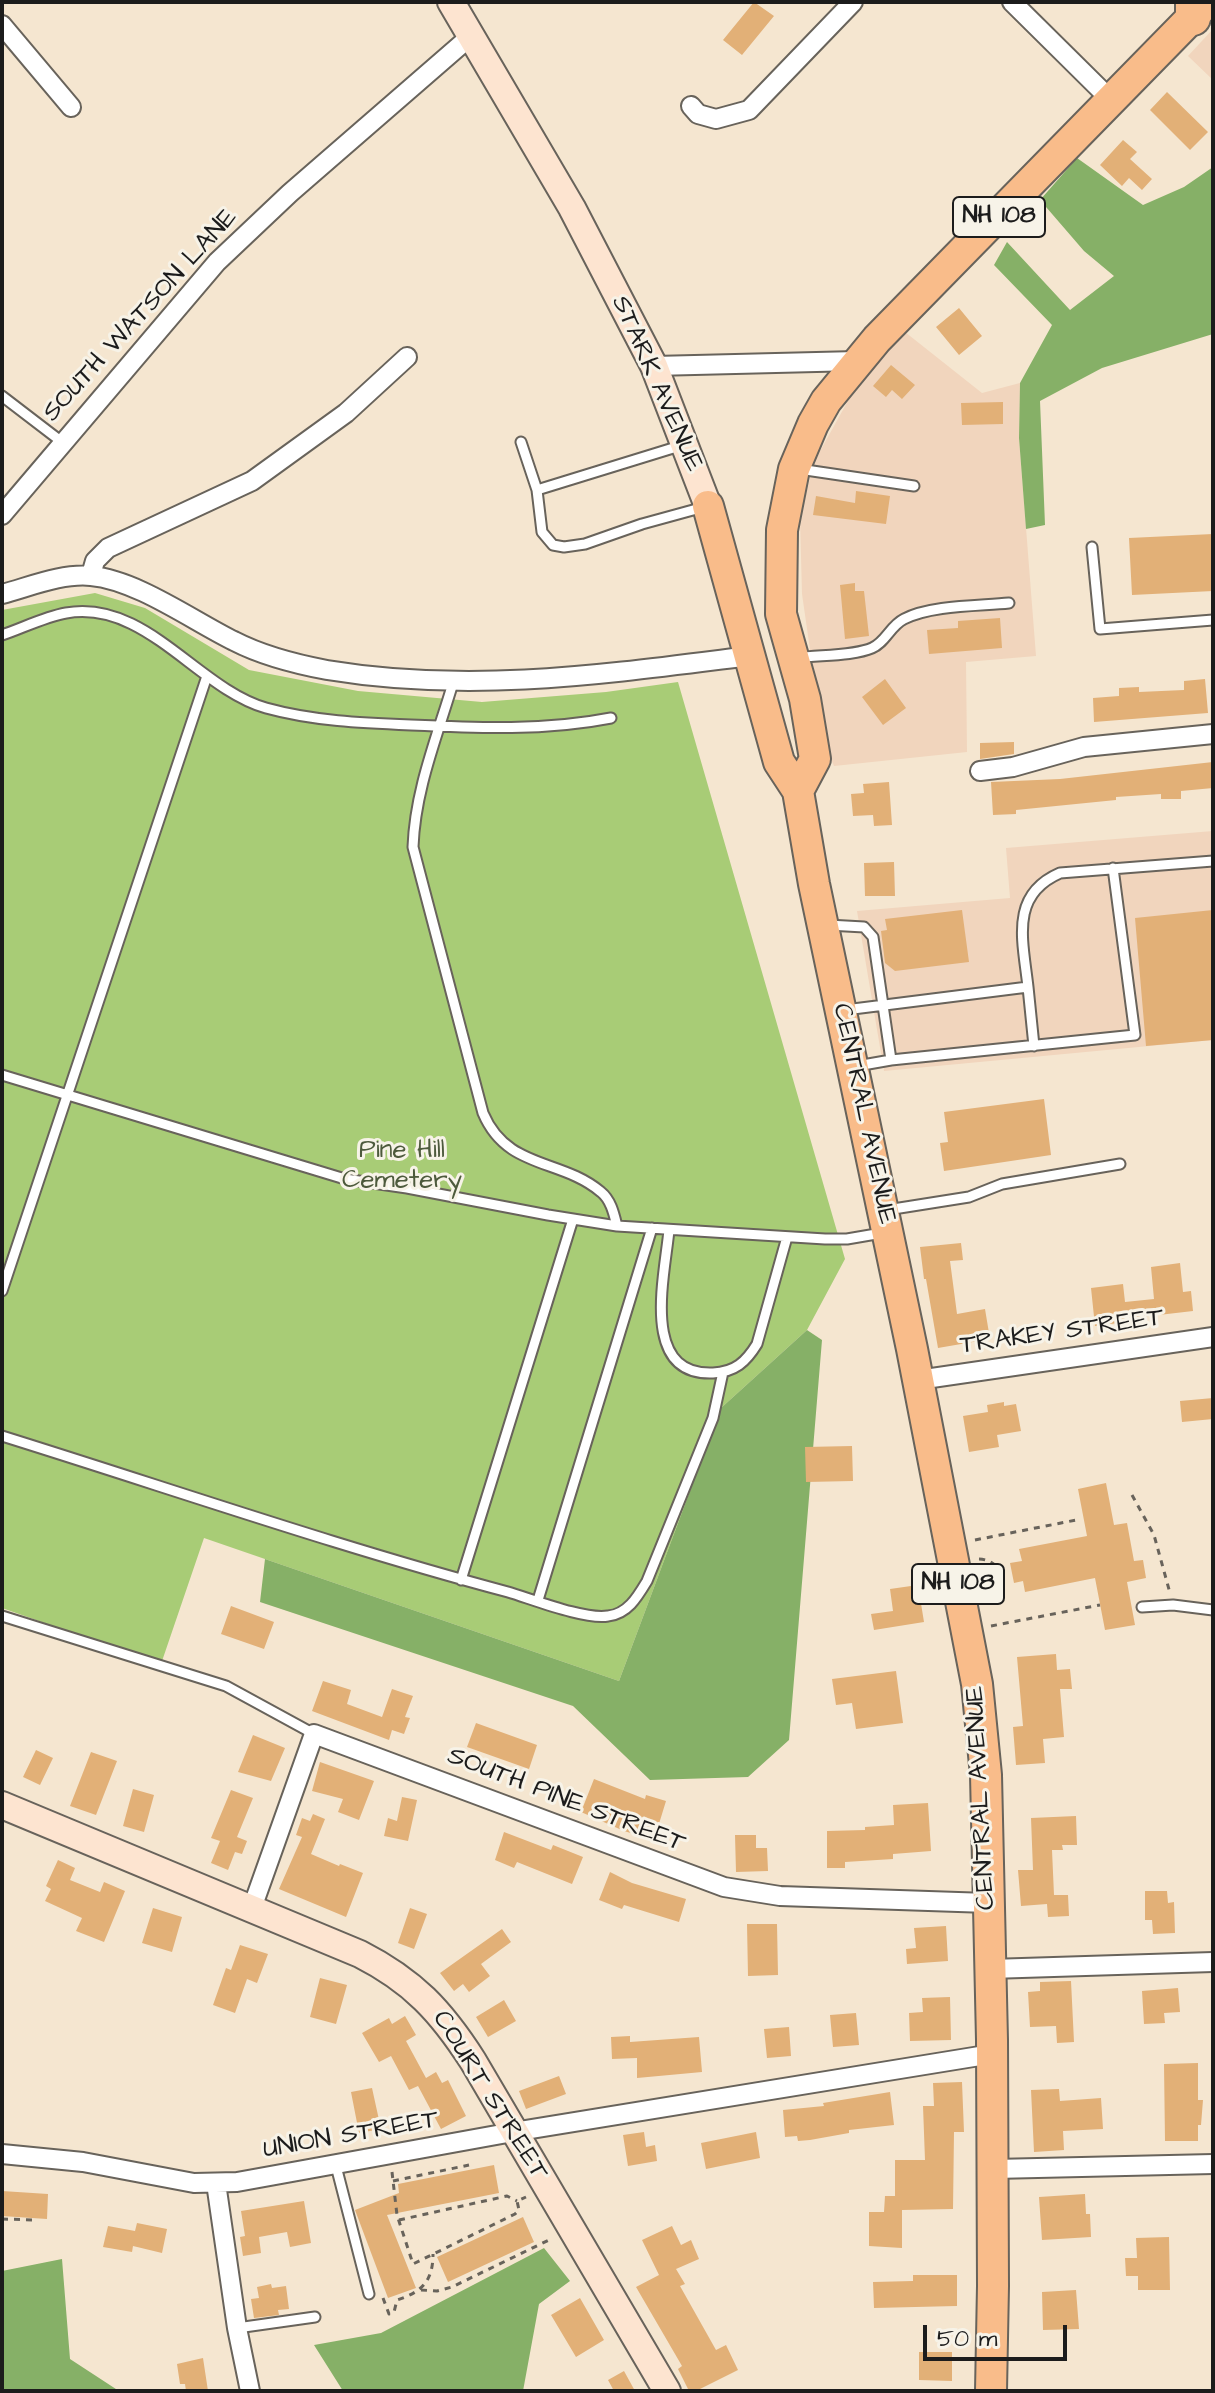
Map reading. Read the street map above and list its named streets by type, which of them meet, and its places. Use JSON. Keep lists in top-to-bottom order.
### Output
{
  "streets": {
    "main road": ["NH 108", "STARK AVENUE", "CENTRAL AVENUE"],
    "street": [
      "SOUTH WATSON LANE",
      "TRAKEY STREET",
      "SOUTH PINE STREET",
      "COURT STREET",
      "UNION STREET"
    ]
  },
  "crossings": [
    ["NH 108", "STARK AVENUE"],
    ["NH 108", "CENTRAL AVENUE"],
    ["SOUTH WATSON LANE", "STARK AVENUE"],
    ["STARK AVENUE", "CENTRAL AVENUE"],
    ["CENTRAL AVENUE", "TRAKEY STREET"],
    ["CENTRAL AVENUE", "SOUTH PINE STREET"],
    ["CENTRAL AVENUE", "UNION STREET"],
    ["COURT STREET", "UNION STREET"]
  ],
  "parks": ["Pine Hill Cemetery"],
  "scale_bar": "50 m"
}
